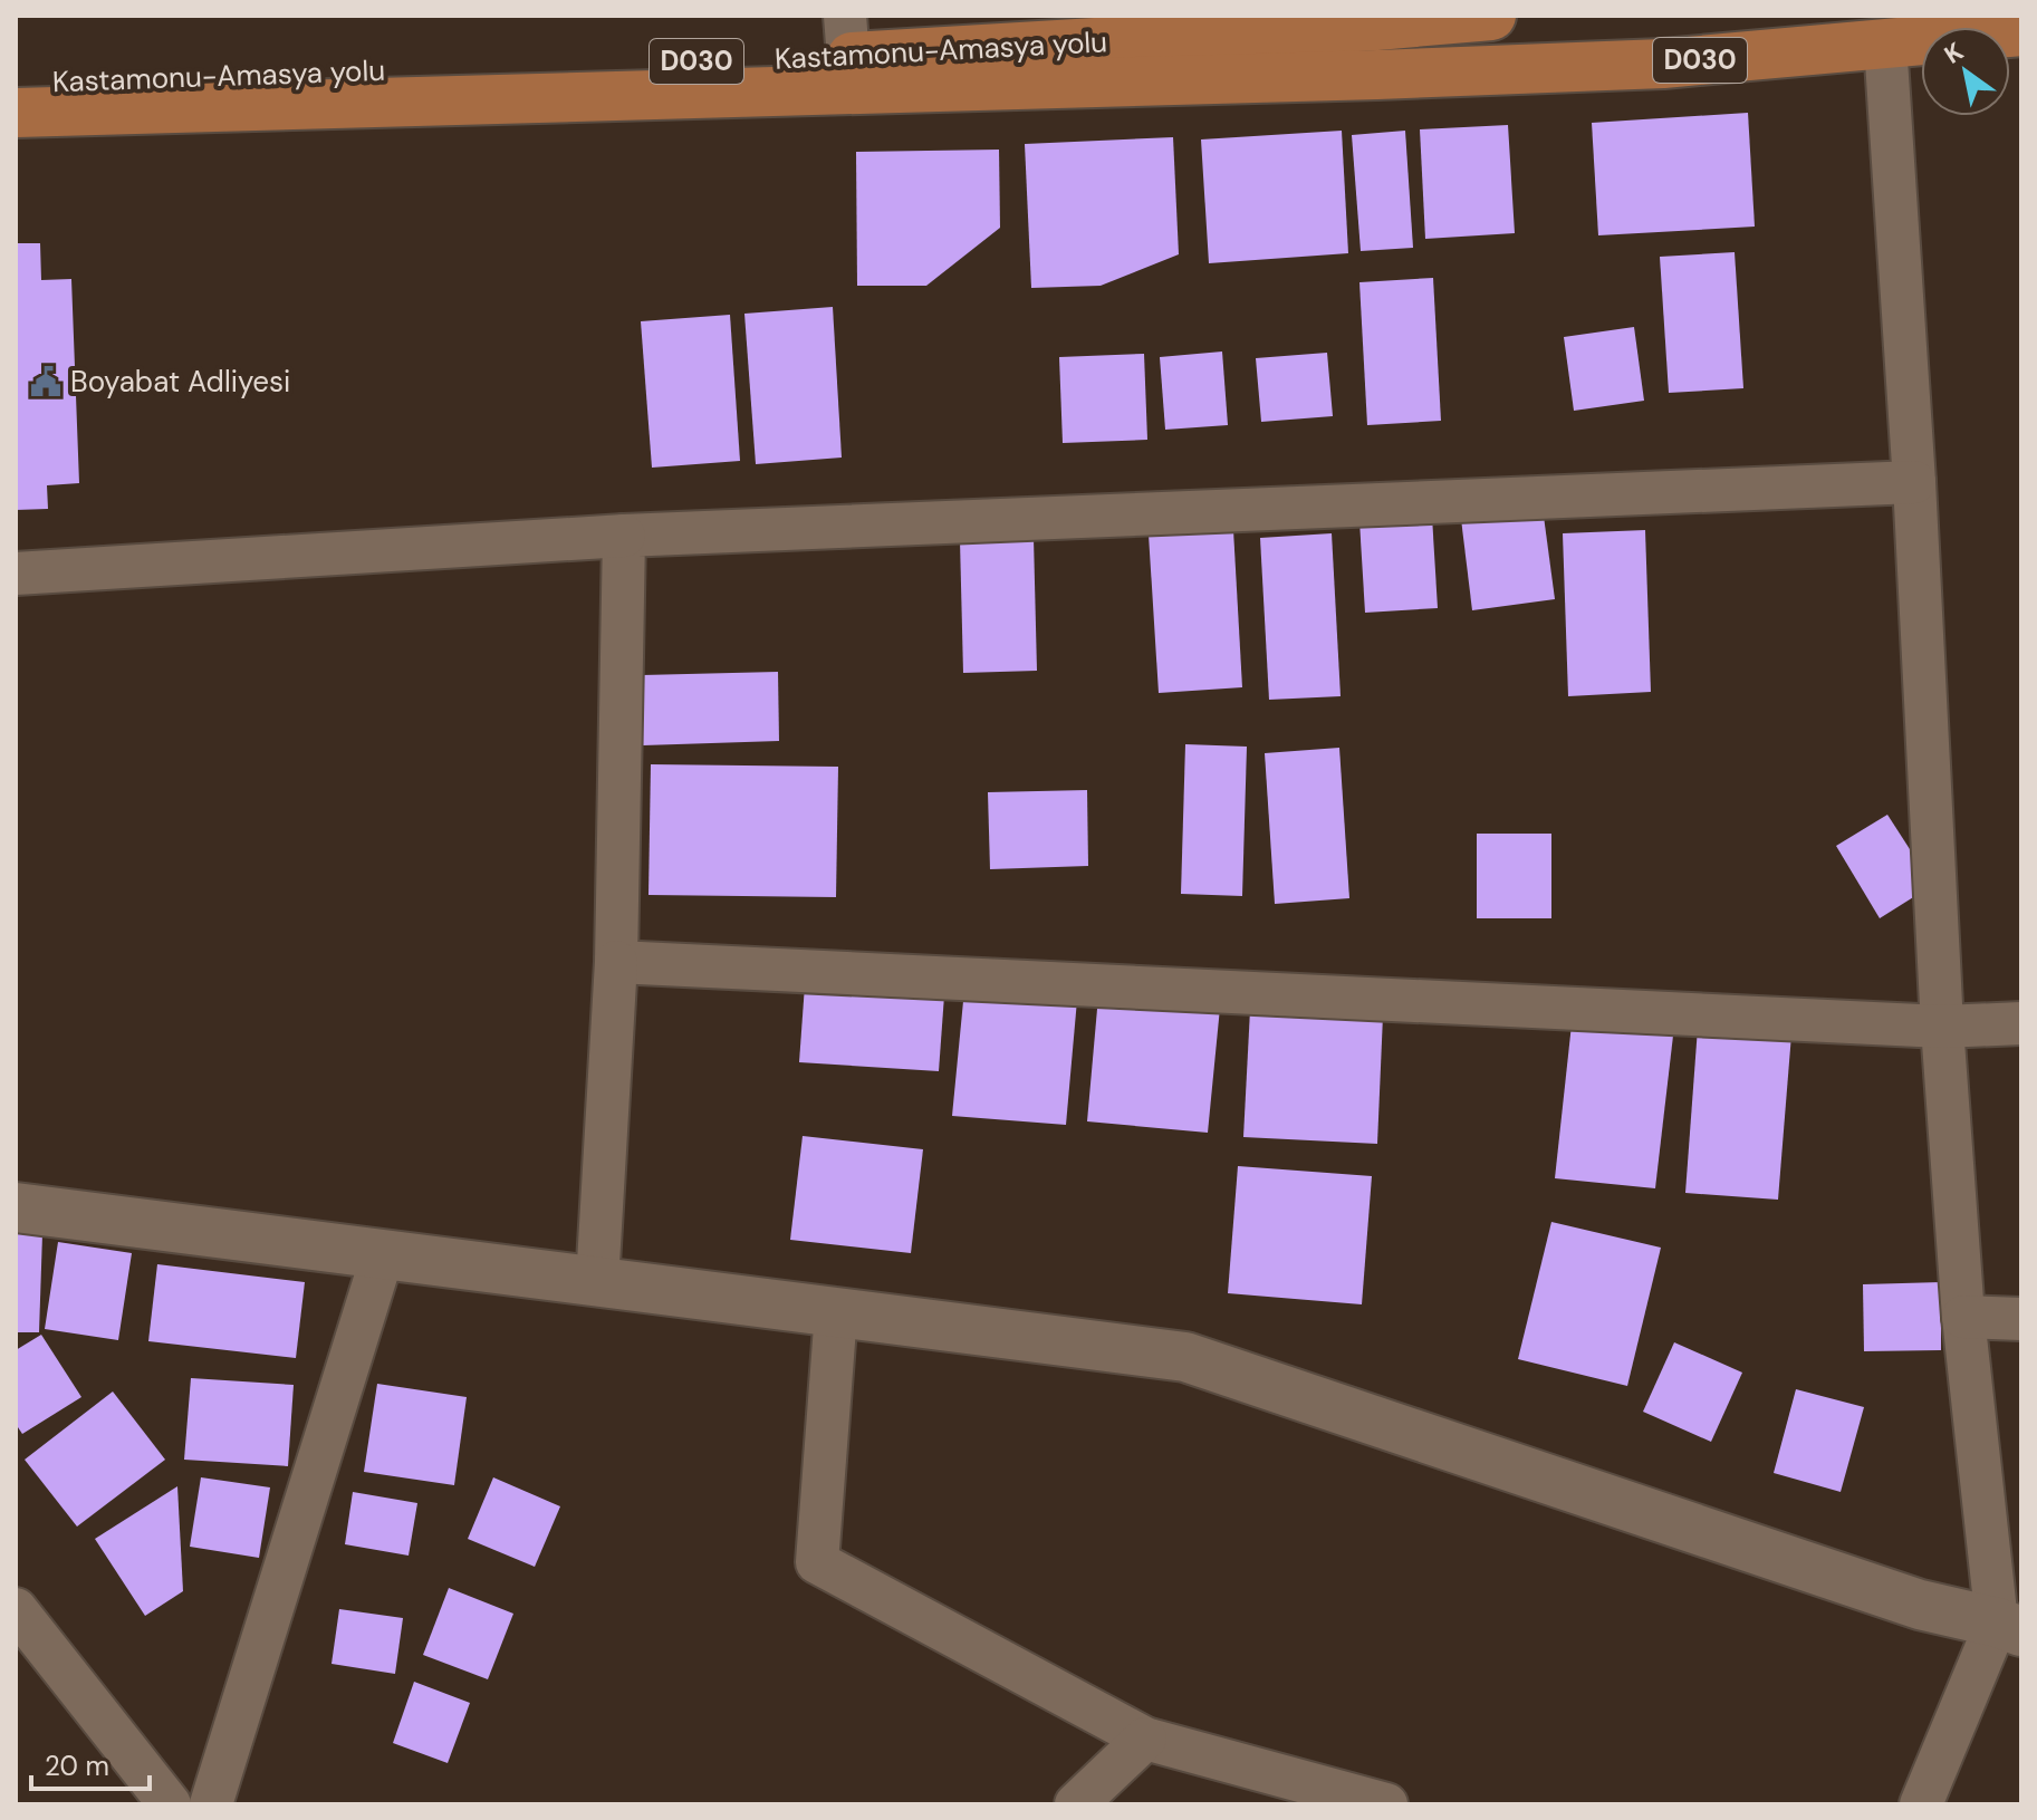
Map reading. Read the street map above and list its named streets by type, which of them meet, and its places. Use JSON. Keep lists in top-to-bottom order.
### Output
{
  "streets": {
    "main road": ["Kastamonu-Amasya yolu", "D030"]
  },
  "places": {
    "public building": ["Boyabat Adliyesi"]
  },
  "scale_bar": "20 m",
  "north": "top left"
}
